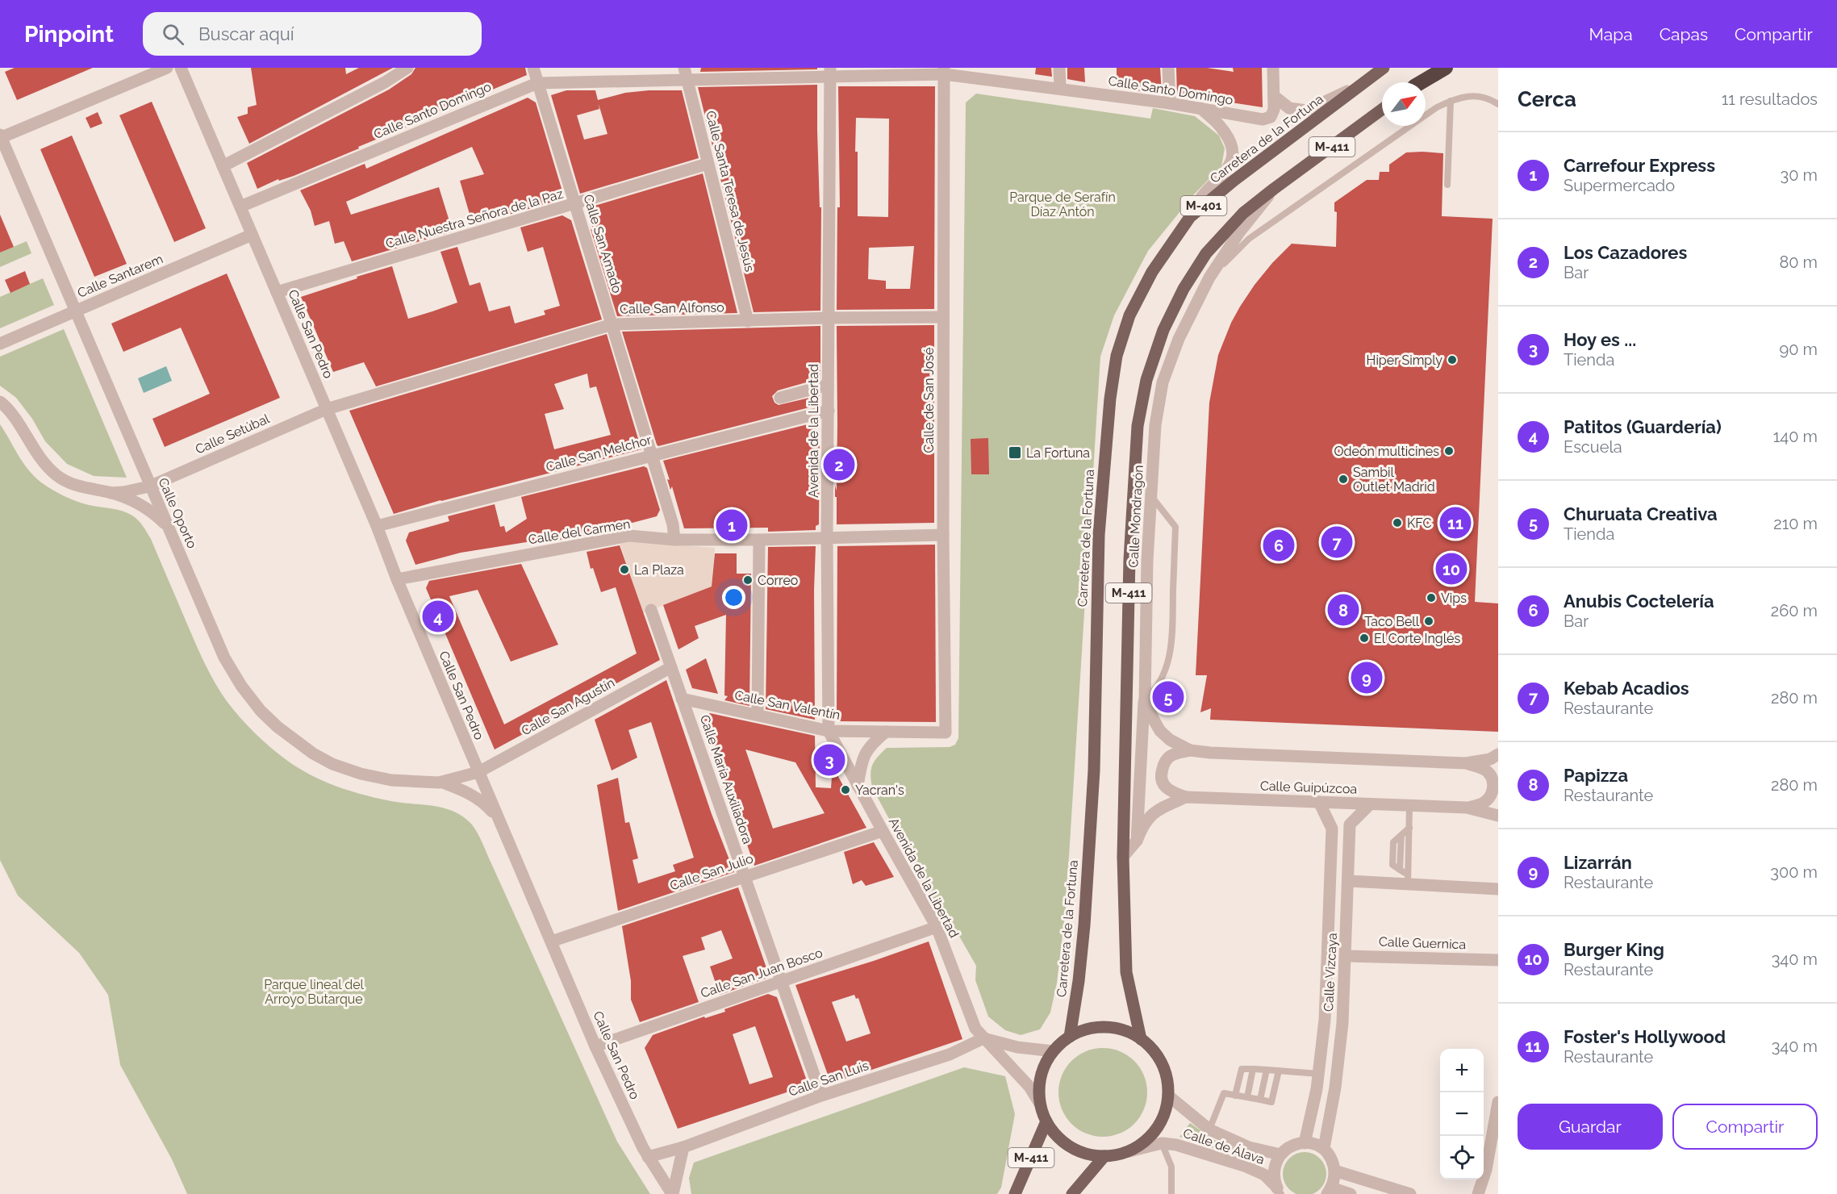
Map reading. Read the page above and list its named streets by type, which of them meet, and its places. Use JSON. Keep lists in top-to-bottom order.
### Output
{
  "streets": {
    "main road": ["Carretera de la Fortuna", "M-411", "M-401"],
    "street": [
      "Calle Santo Domingo",
      "Calle Santa Teresa de Jesús",
      "Calle Nuestra Señora de la Paz",
      "Calle San Amado",
      "Calle Santarem",
      "Calle San Alfonso",
      "Calle San Pedro",
      "Calle de San José",
      "Avenida de la Libertad",
      "Calle Setúbal",
      "Calle San Melchor",
      "Calle Oporto",
      "Calle Mondragón",
      "Calle del Carmen",
      "Calle San Valentín",
      "Calle San Agustín",
      "Calle María Auxiliadora",
      "Calle Guipúzcoa",
      "Calle San Julio",
      "Calle Guernica",
      "Calle Vizcaya",
      "Calle San Juan Bosco",
      "Calle San Luis",
      "Calle de Álava"
    ]
  },
  "crossings": [
    ["Calle Santo Domingo", "Calle Santa Teresa de Jesús"],
    ["Calle Santo Domingo", "Calle San Amado"],
    ["Calle Santo Domingo", "Calle San Pedro"],
    ["Calle Santo Domingo", "Calle de San José"],
    ["Calle Santo Domingo", "Avenida de la Libertad"],
    ["Carretera de la Fortuna", "M-411"],
    ["Carretera de la Fortuna", "Avenida de la Libertad"],
    ["Carretera de la Fortuna", "Calle de Álava"],
    ["M-411", "Avenida de la Libertad"],
    ["M-411", "Calle Mondragón"],
    ["M-411", "Calle Guipúzcoa"],
    ["M-411", "Calle de Álava"],
    ["Calle Santa Teresa de Jesús", "Calle Nuestra Señora de la Paz"],
    ["Calle Santa Teresa de Jesús", "Calle San Alfonso"],
    ["Calle Nuestra Señora de la Paz", "Calle San Amado"],
    ["Calle Nuestra Señora de la Paz", "Calle San Pedro"],
    ["Calle San Amado", "Calle San Alfonso"],
    ["Calle San Amado", "Calle San Melchor"],
    ["Calle San Amado", "Calle del Carmen"],
    ["Calle Santarem", "Calle San Pedro"],
    ["Calle Santarem", "Calle Oporto"],
    ["Calle San Alfonso", "Calle San Pedro"],
    ["Calle San Alfonso", "Calle de San José"],
    ["Calle San Alfonso", "Avenida de la Libertad"],
    ["Calle San Alfonso", "Calle Setúbal"],
    ["Calle San Pedro", "Calle Setúbal"],
    ["Calle San Pedro", "Calle San Melchor"],
    ["Calle San Pedro", "Calle Oporto"],
    ["Calle San Pedro", "Calle del Carmen"],
    ["Calle San Pedro", "Calle San Agustín"],
    ["Calle San Pedro", "Calle San Julio"],
    ["Calle San Pedro", "Calle San Juan Bosco"],
    ["Calle San Pedro", "Calle San Luis"],
    ["Calle de San José", "Calle del Carmen"],
    ["Calle de San José", "Calle San Valentín"],
    ["Avenida de la Libertad", "Calle San Melchor"],
    ["Avenida de la Libertad", "Calle del Carmen"],
    ["Avenida de la Libertad", "Calle San Valentín"],
    ["Avenida de la Libertad", "Calle San Julio"],
    ["Avenida de la Libertad", "Calle San Juan Bosco"],
    ["Avenida de la Libertad", "Calle San Luis"],
    ["Avenida de la Libertad", "Calle de Álava"],
    ["Calle Setúbal", "Calle Oporto"],
    ["Calle Oporto", "Calle San Agustín"],
    ["Calle San Valentín", "Calle María Auxiliadora"],
    ["Calle San Agustín", "Calle María Auxiliadora"],
    ["Calle María Auxiliadora", "Calle San Julio"],
    ["Calle María Auxiliadora", "Calle San Juan Bosco"],
    ["Calle María Auxiliadora", "Calle San Luis"],
    ["Calle Guipúzcoa", "Calle Vizcaya"],
    ["Calle Guernica", "Calle Vizcaya"]
  ],
  "parks": ["Parque de Serafín Díaz Antón", "Parque lineal del Arroyo Butarque"],
  "places": {
    "other": [
      "Hiper Simply",
      "Odeón multicines",
      "Sambil Outlet Madrid",
      "KFC",
      "La Plaza",
      "Correo",
      "Vips",
      "Taco Bell",
      "El Corte Inglés",
      "Yacran's"
    ],
    "transit": ["La Fortuna"]
  },
  "north": "top right",
  "page": {
    "header": "Pinpoint",
    "search": "Buscar aquí",
    "nav": ["Mapa", "Capas", "Compartir"],
    "heading": ["Cerca", "11 resultados"],
    "list": [
      {
        "mark": "1",
        "name": "Carrefour Express",
        "note": "Supermercado",
        "value": "30 m"
      },
      {
        "mark": "2",
        "name": "Los Cazadores",
        "note": "Bar",
        "value": "80 m"
      },
      {
        "mark": "3",
        "name": "Hoy es ...",
        "note": "Tienda",
        "value": "90 m"
      },
      {
        "mark": "4",
        "name": "Patitos (Guardería)",
        "note": "Escuela",
        "value": "140 m"
      },
      {
        "mark": "5",
        "name": "Churuata Creativa",
        "note": "Tienda",
        "value": "210 m"
      },
      {
        "mark": "6",
        "name": "Anubis Coctelería",
        "note": "Bar",
        "value": "260 m"
      },
      {
        "mark": "7",
        "name": "Kebab Acadios",
        "note": "Restaurante",
        "value": "280 m"
      },
      {
        "mark": "8",
        "name": "Papizza",
        "note": "Restaurante",
        "value": "280 m"
      },
      {
        "mark": "9",
        "name": "Lizarrán",
        "note": "Restaurante",
        "value": "300 m"
      },
      {
        "mark": "10",
        "name": "Burger King",
        "note": "Restaurante",
        "value": "340 m"
      },
      {
        "mark": "11",
        "name": "Foster's Hollywood",
        "note": "Restaurante",
        "value": "340 m"
      }
    ],
    "pins": [
      "2",
      "11",
      "1",
      "7",
      "6",
      "10",
      "8",
      "4",
      "9",
      "5",
      "3"
    ],
    "map_buttons": ["+", "−"],
    "buttons": ["Guardar", "Compartir"]
  }
}
